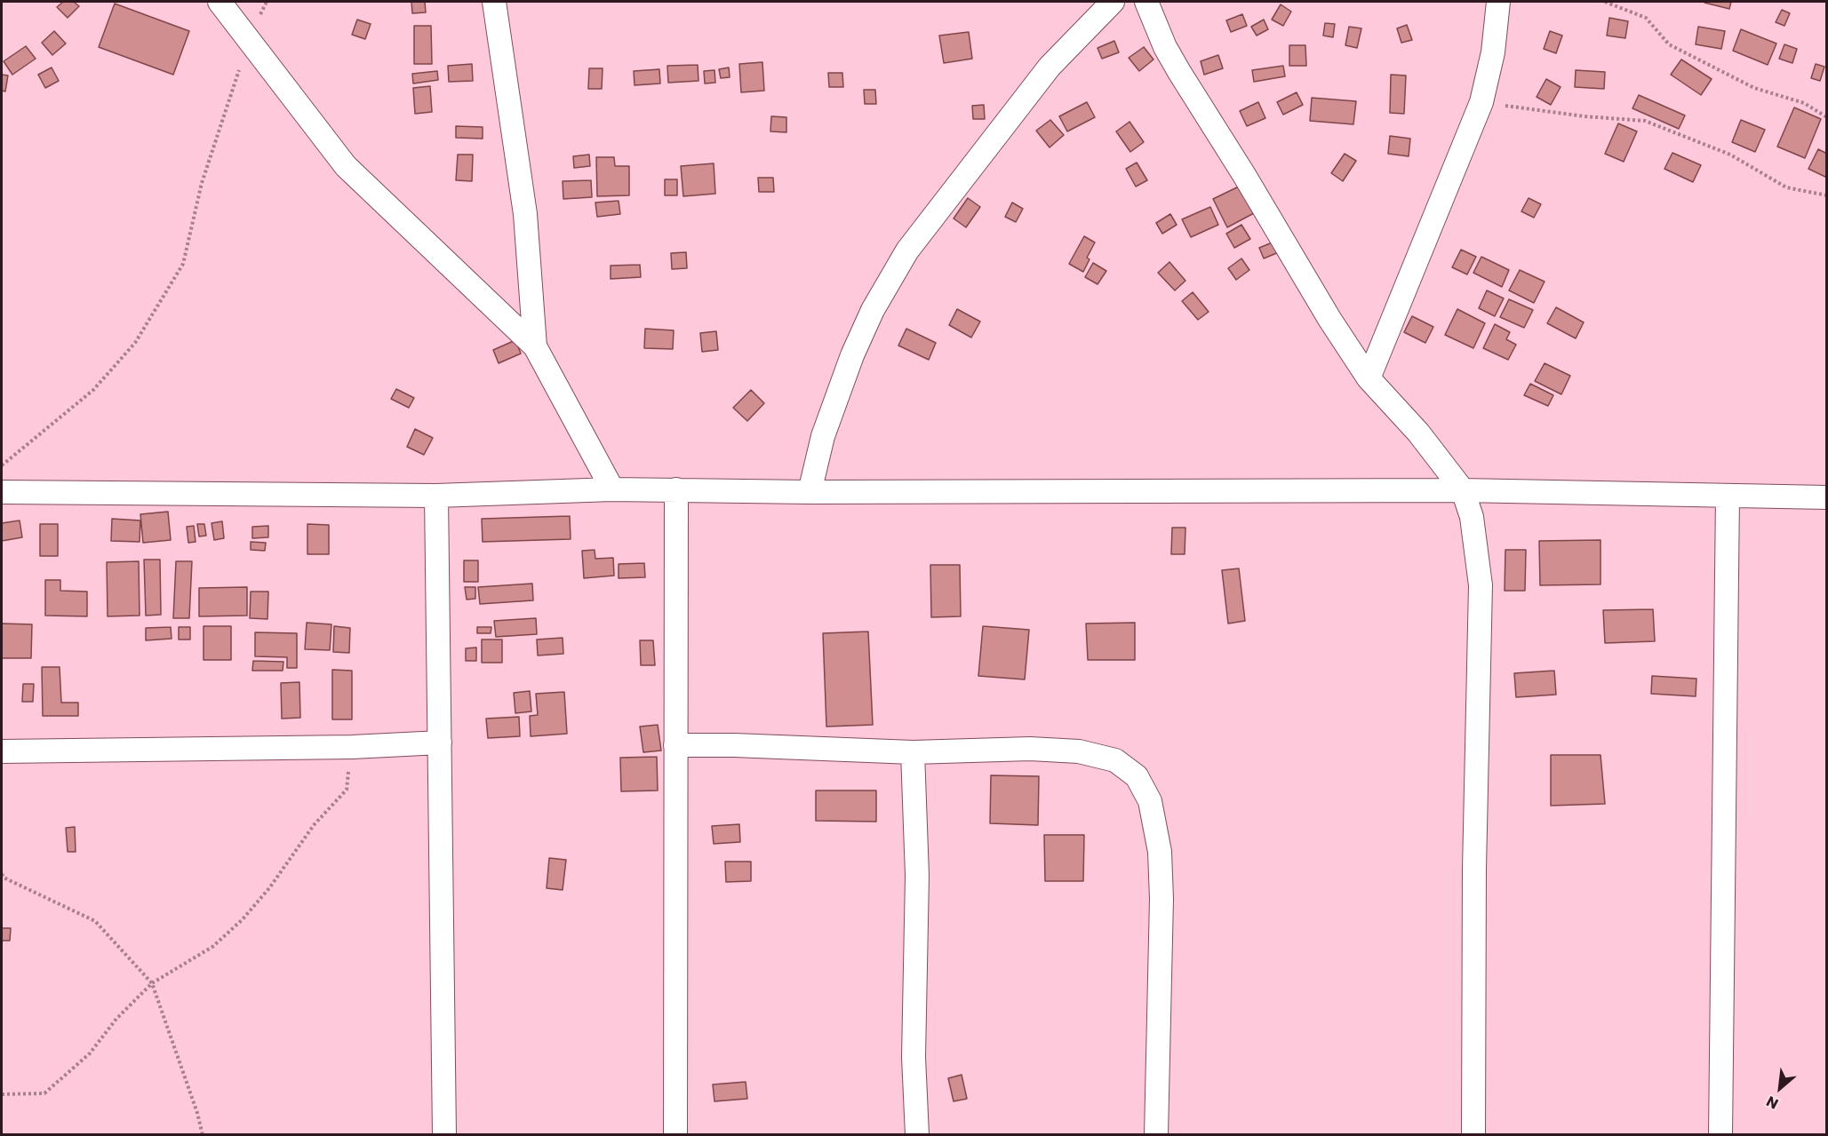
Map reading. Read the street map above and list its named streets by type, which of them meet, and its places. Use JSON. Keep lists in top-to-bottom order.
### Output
{
  "north": "bottom left"
}
